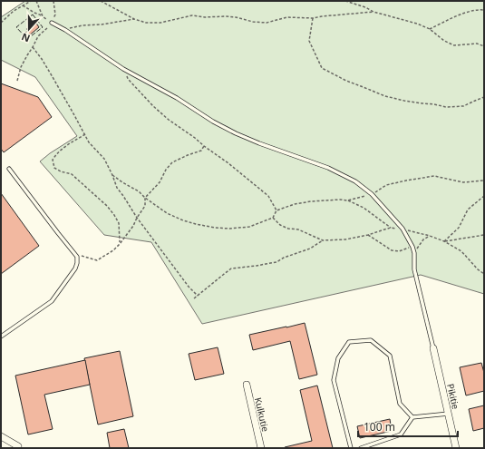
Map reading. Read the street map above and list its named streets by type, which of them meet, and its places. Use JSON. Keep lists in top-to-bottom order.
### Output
{
  "streets": {
    "street": ["Pikitie", "Kulkutie"]
  },
  "scale_bar": "100 m",
  "north": "bottom"
}
